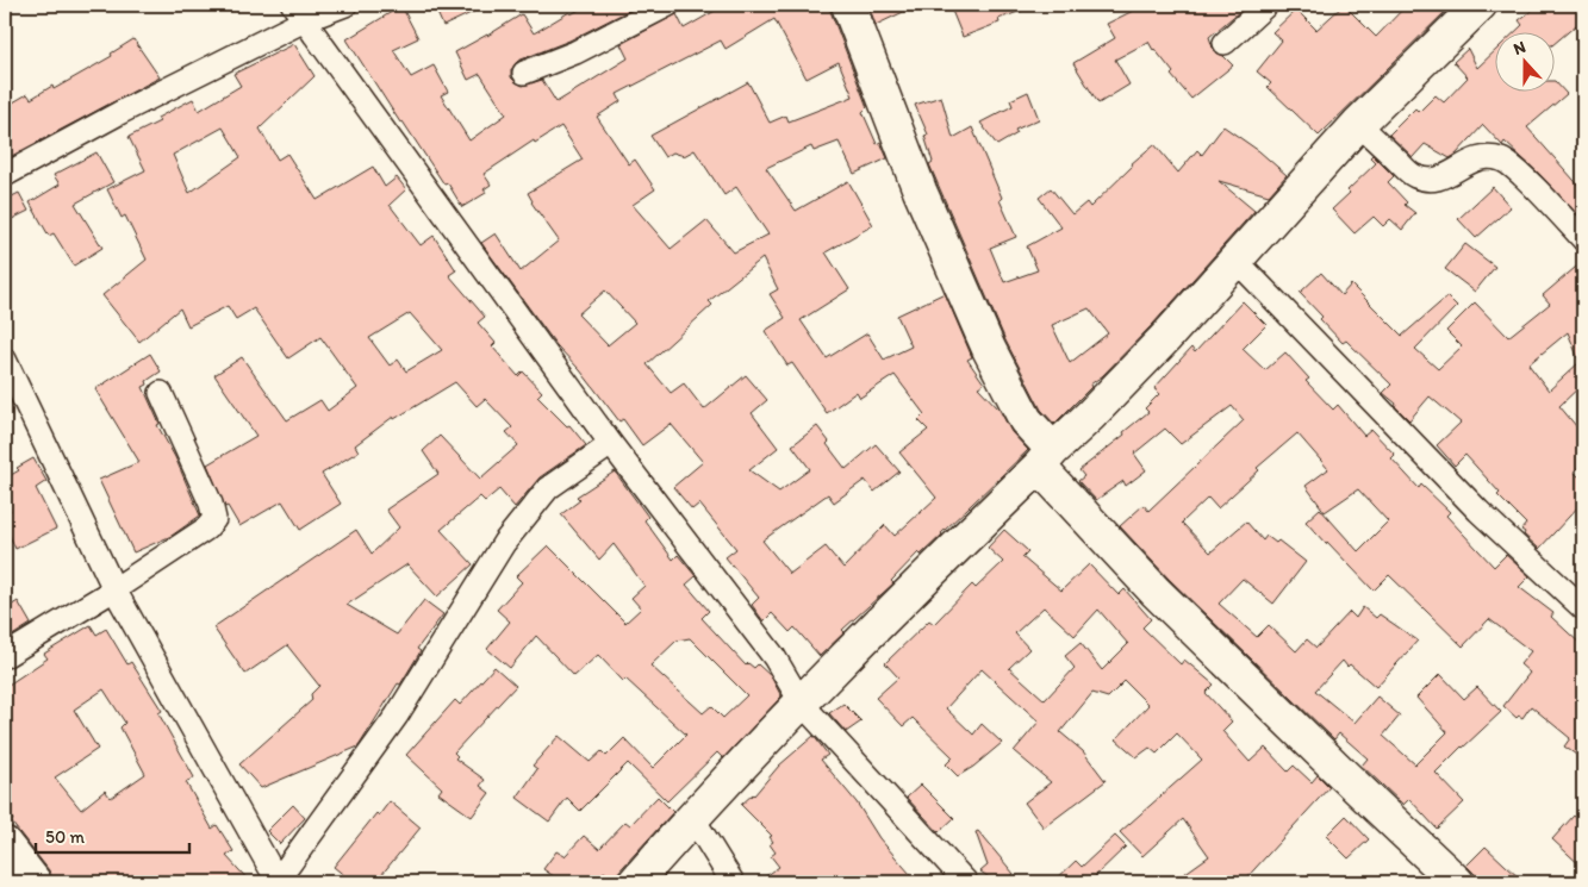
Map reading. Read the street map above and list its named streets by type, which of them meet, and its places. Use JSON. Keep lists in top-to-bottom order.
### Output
{
  "scale_bar": "50 m",
  "north": "top"
}
